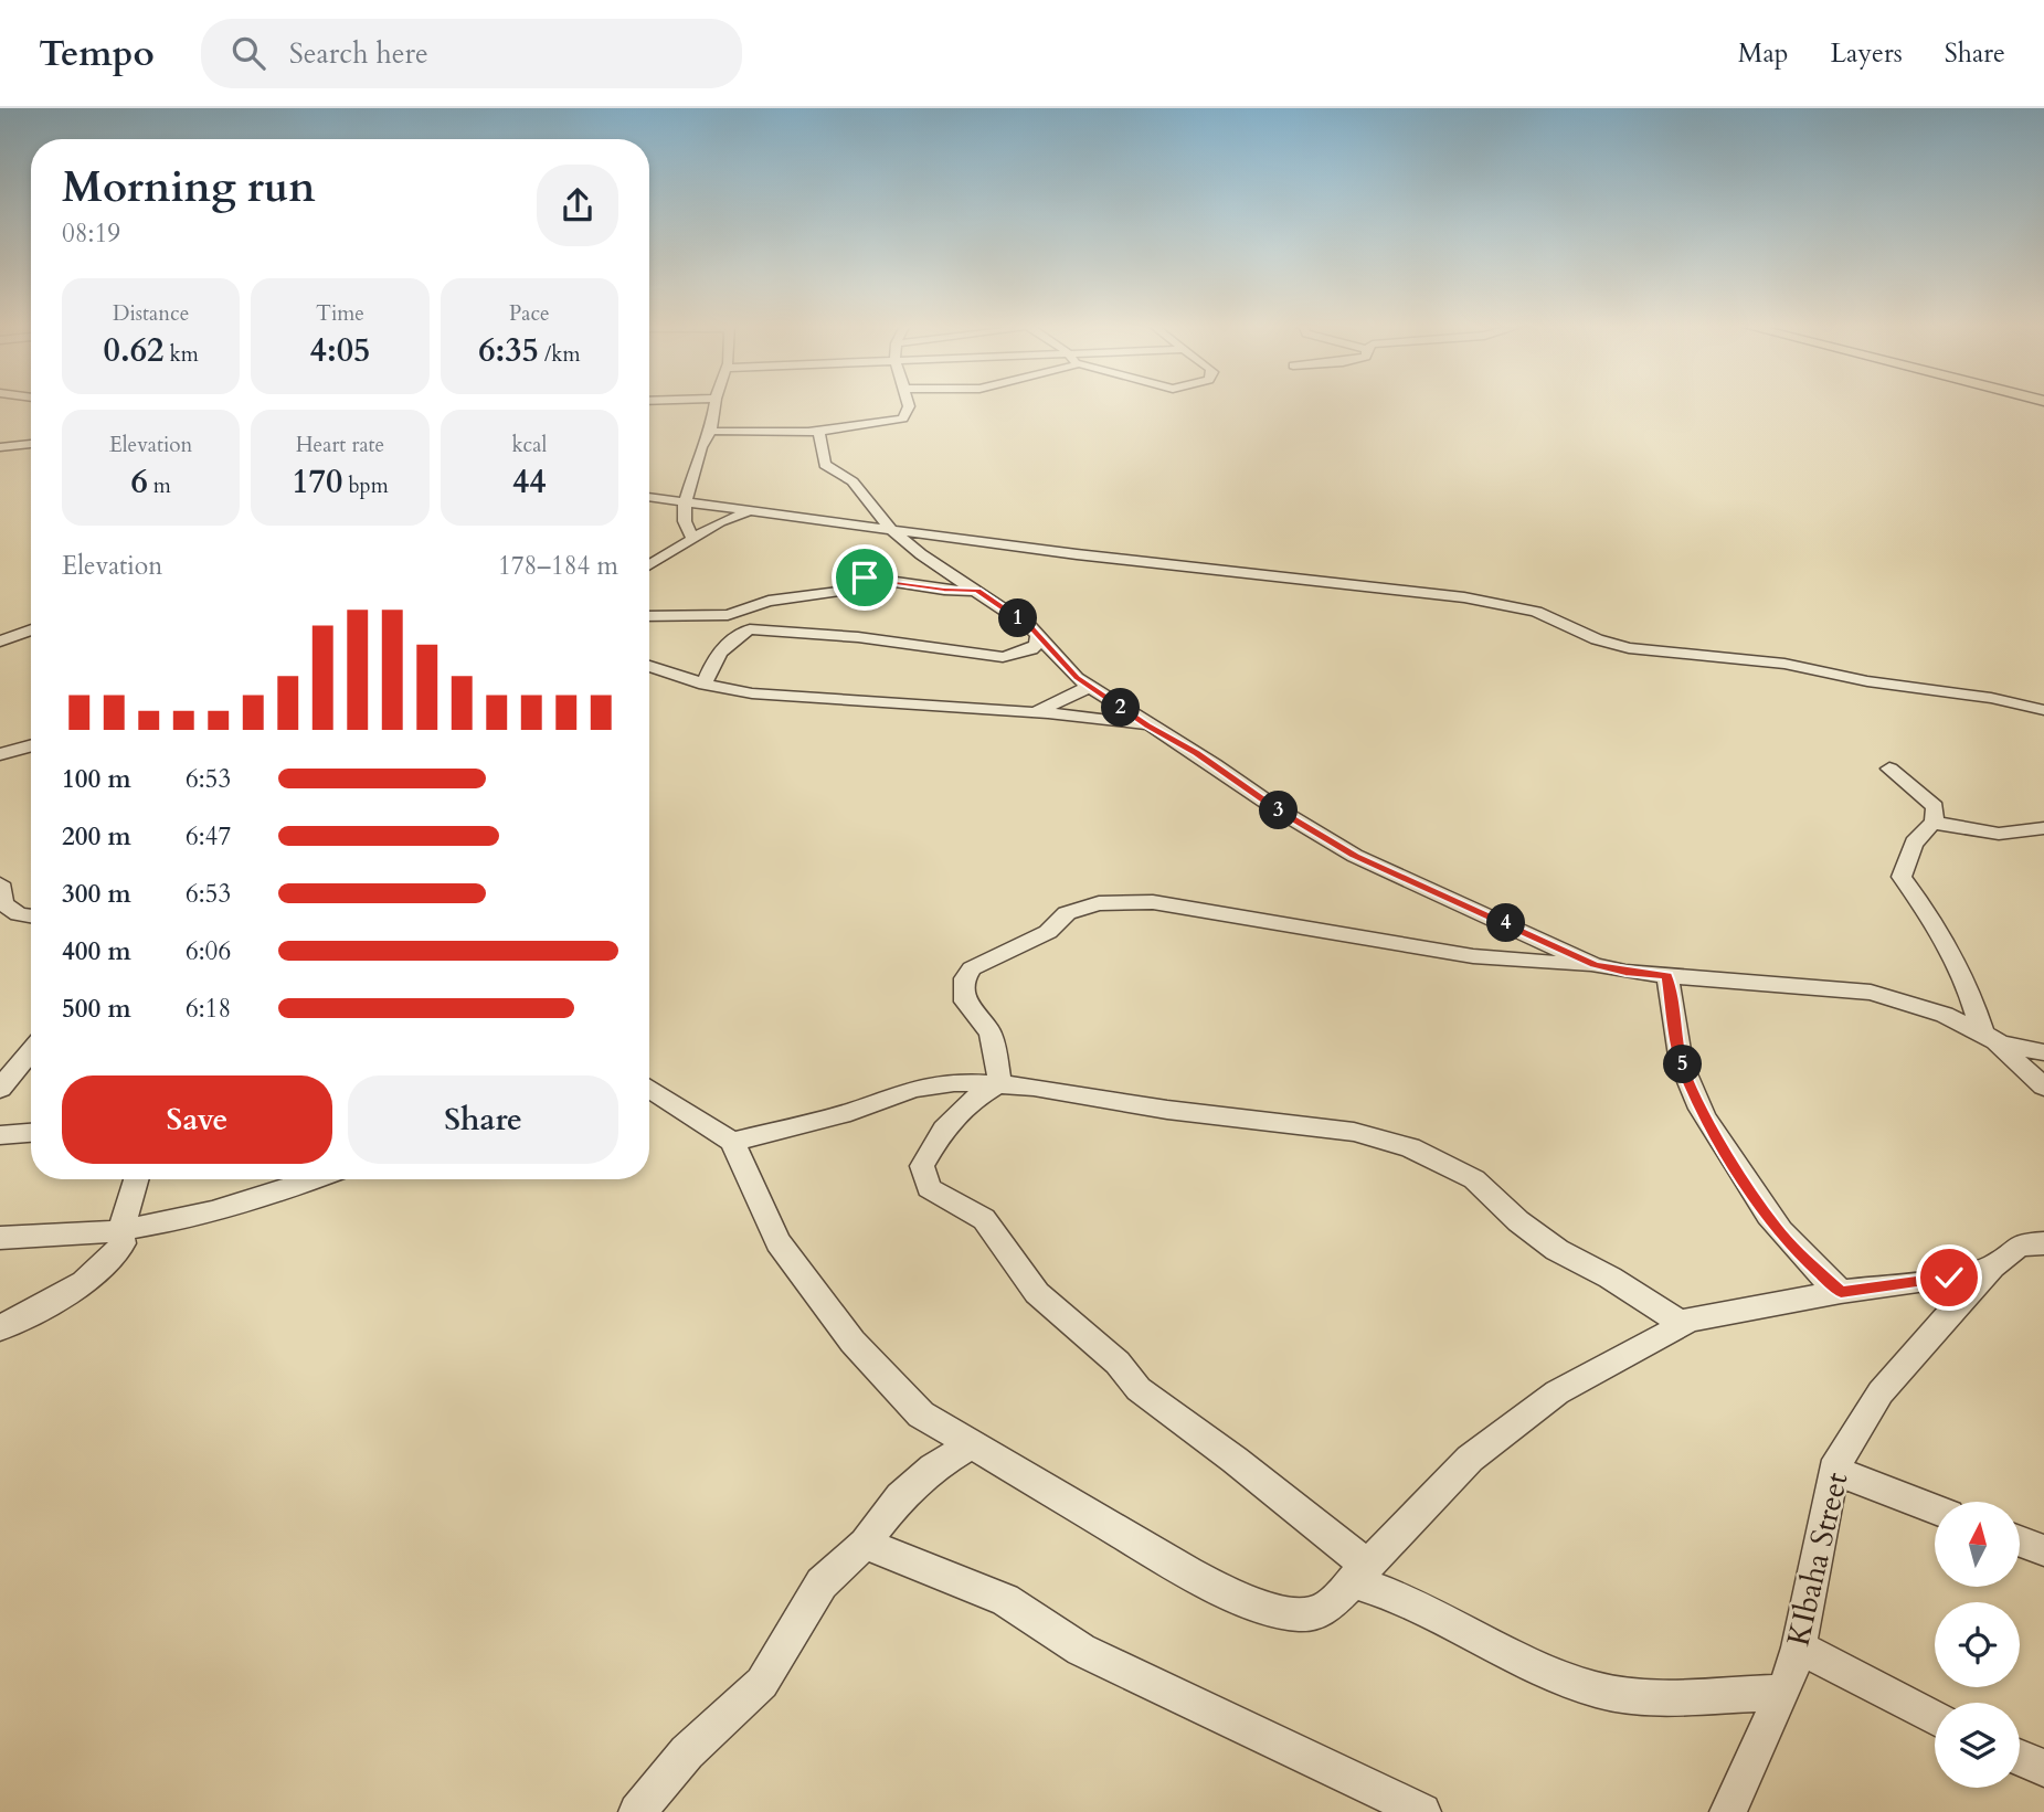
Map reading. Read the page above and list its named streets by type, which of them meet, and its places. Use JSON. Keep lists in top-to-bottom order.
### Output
{
  "streets": {
    "street": ["KIbaha Street"]
  },
  "north": "top",
  "page": {
    "header": "Tempo",
    "search": "Search here",
    "nav": ["Map", "Layers", "Share"],
    "heading": ["Morning run", "08:19"],
    "stats": [
      ["Distance", "0.62 km"],
      ["Time", "4:05"],
      ["Pace", "6:35 /km"],
      ["Elevation", "6 m"],
      ["Heart rate", "170 bpm"],
      ["kcal", "44"]
    ],
    "chart": ["Elevation", "178–184 m"],
    "pins": [
      "1",
      "2",
      "3",
      "4",
      "5"
    ],
    "list": [
      {
        "name": "100 m",
        "note": "6:53"
      },
      {
        "name": "200 m",
        "note": "6:47"
      },
      {
        "name": "300 m",
        "note": "6:53"
      },
      {
        "name": "400 m",
        "note": "6:06"
      },
      {
        "name": "500 m",
        "note": "6:18"
      }
    ],
    "buttons": ["Save", "Share"]
  }
}
